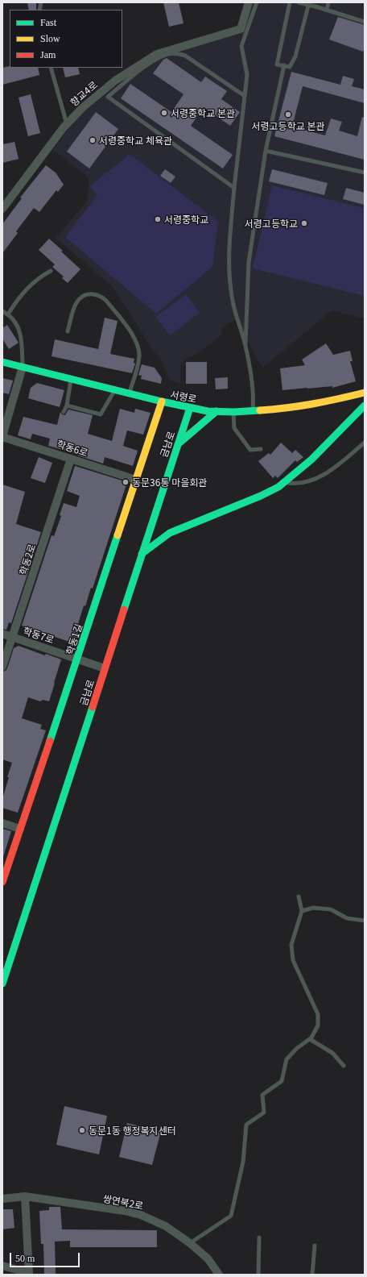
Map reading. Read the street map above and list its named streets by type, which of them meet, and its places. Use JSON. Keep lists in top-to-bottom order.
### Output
{
  "streets": {
    "street": [
      "향교4로",
      "서령로",
      "금남로",
      "학동6로",
      "학동2로",
      "학동7로",
      "학동1길",
      "쌍연북2로"
    ]
  },
  "crossings": [
    ["서령로", "금남로"],
    ["서령로", "학동1길"],
    ["금남로", "학동7로"],
    ["학동6로", "학동2로"],
    ["학동6로", "학동1길"],
    ["학동2로", "학동7로"],
    ["학동7로", "학동1길"]
  ],
  "places": [
    "서령중학교 본관",
    "서령고등학교 본관",
    "서령중학교 체육관",
    "서령중학교",
    "서령고등학교",
    "동문36통 마을회관",
    "동문1동 행정복지센터"
  ],
  "legend": ["Fast", "Slow", "Jam"],
  "scale_bar": "50 m"
}
